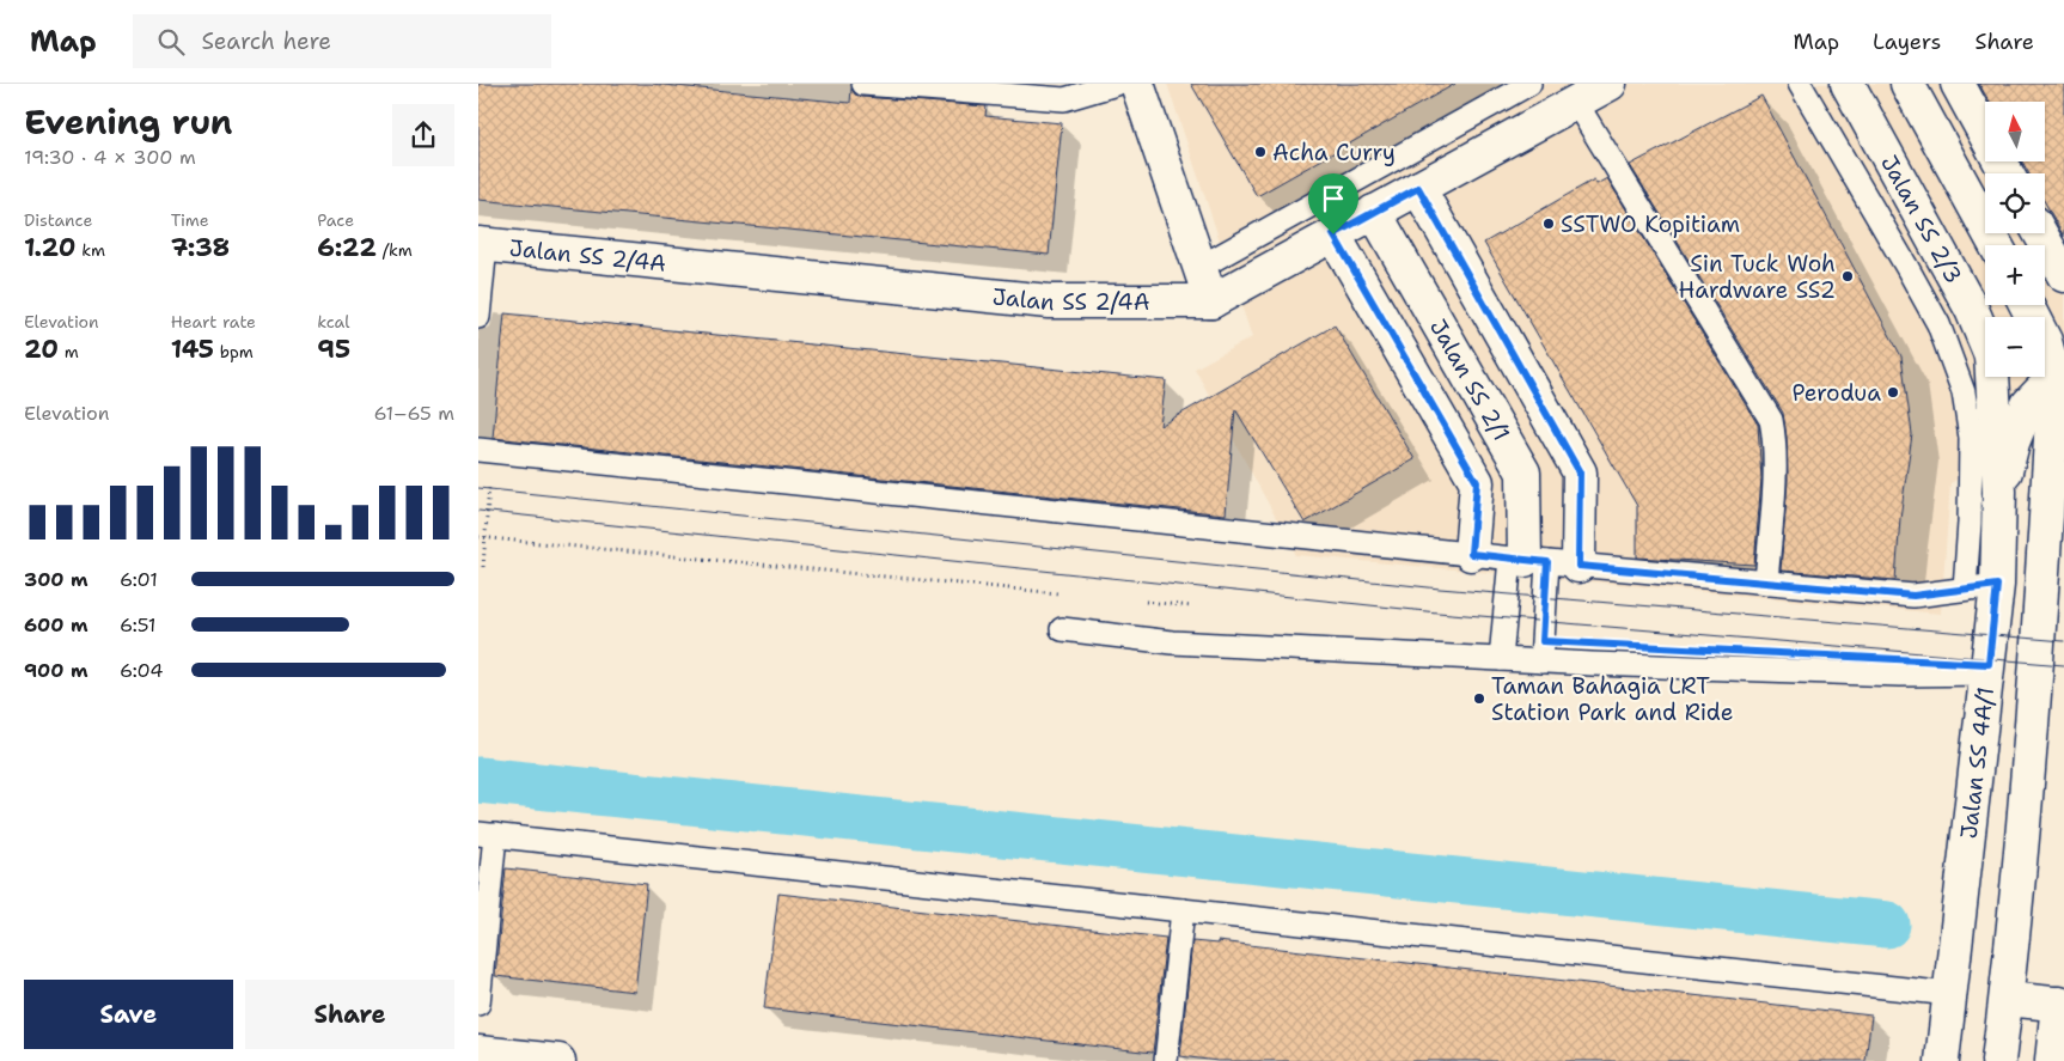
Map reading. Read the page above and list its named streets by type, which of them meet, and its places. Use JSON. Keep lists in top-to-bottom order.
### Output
{
  "streets": {
    "street": [
      "Jalan SS 2/3",
      "Jalan SS 2/4A",
      "Jalan SS 2/1",
      "Jalan SS 4A/1"
    ]
  },
  "crossings": [
    ["Jalan SS 2/4A", "Jalan SS 2/1"]
  ],
  "places": [
    "Acha Curry",
    "SSTWO Kopitiam",
    "Sin Tuck Woh Hardware SS2",
    "Perodua",
    "Taman Bahagia LRT Station Park and Ride"
  ],
  "north": "top",
  "page": {
    "header": "Map",
    "search": "Search here",
    "nav": ["Map", "Layers", "Share"],
    "heading": ["Evening run", "19:30 · 4 × 300 m"],
    "map_buttons": ["+", "−"],
    "stats": [
      ["Distance", "1.20 km"],
      ["Time", "7:38"],
      ["Pace", "6:22 /km"],
      ["Elevation", "20 m"],
      ["Heart rate", "145 bpm"],
      ["kcal", "95"]
    ],
    "chart": ["Elevation", "61–65 m"],
    "list": [
      {
        "name": "300 m",
        "note": "6:01"
      },
      {
        "name": "600 m",
        "note": "6:51"
      },
      {
        "name": "900 m",
        "note": "6:04"
      }
    ],
    "buttons": ["Save", "Share"]
  }
}
